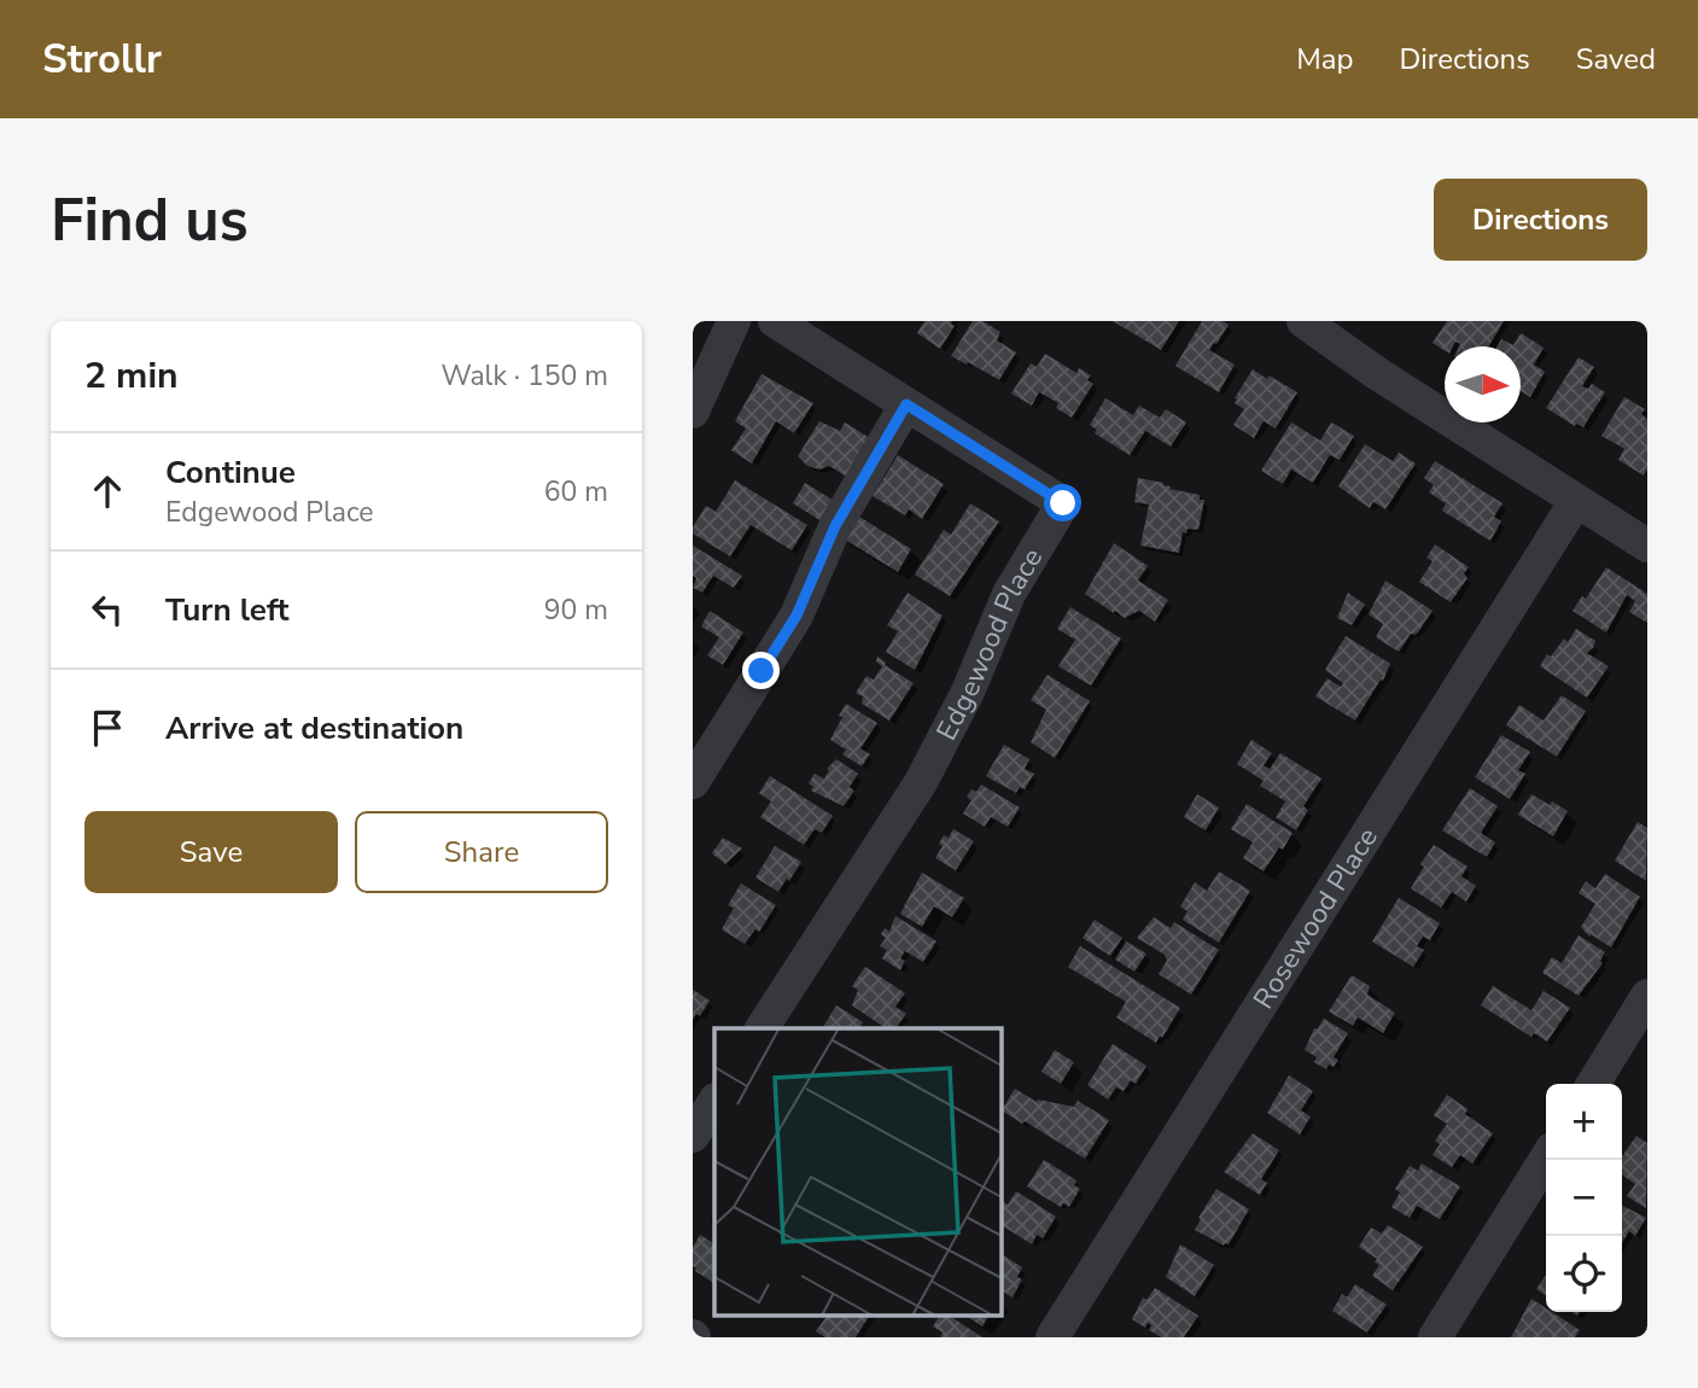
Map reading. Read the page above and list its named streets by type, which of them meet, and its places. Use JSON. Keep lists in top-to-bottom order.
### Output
{
  "streets": {
    "street": ["Edgewood Place", "Rosewood Place"]
  },
  "north": "right",
  "page": {
    "header": "Strollr",
    "nav": ["Map", "Directions", "Saved"],
    "buttons": [
      "Directions",
      ["Save", "Share"]
    ],
    "title": "Find us",
    "heading": ["2 min", "Walk · 150 m"],
    "list": [
      ["Continue", "Edgewood Place", "60 m"],
      ["Turn left", "90 m"],
      "Arrive at destination"
    ],
    "map_buttons": ["+", "−"]
  }
}
